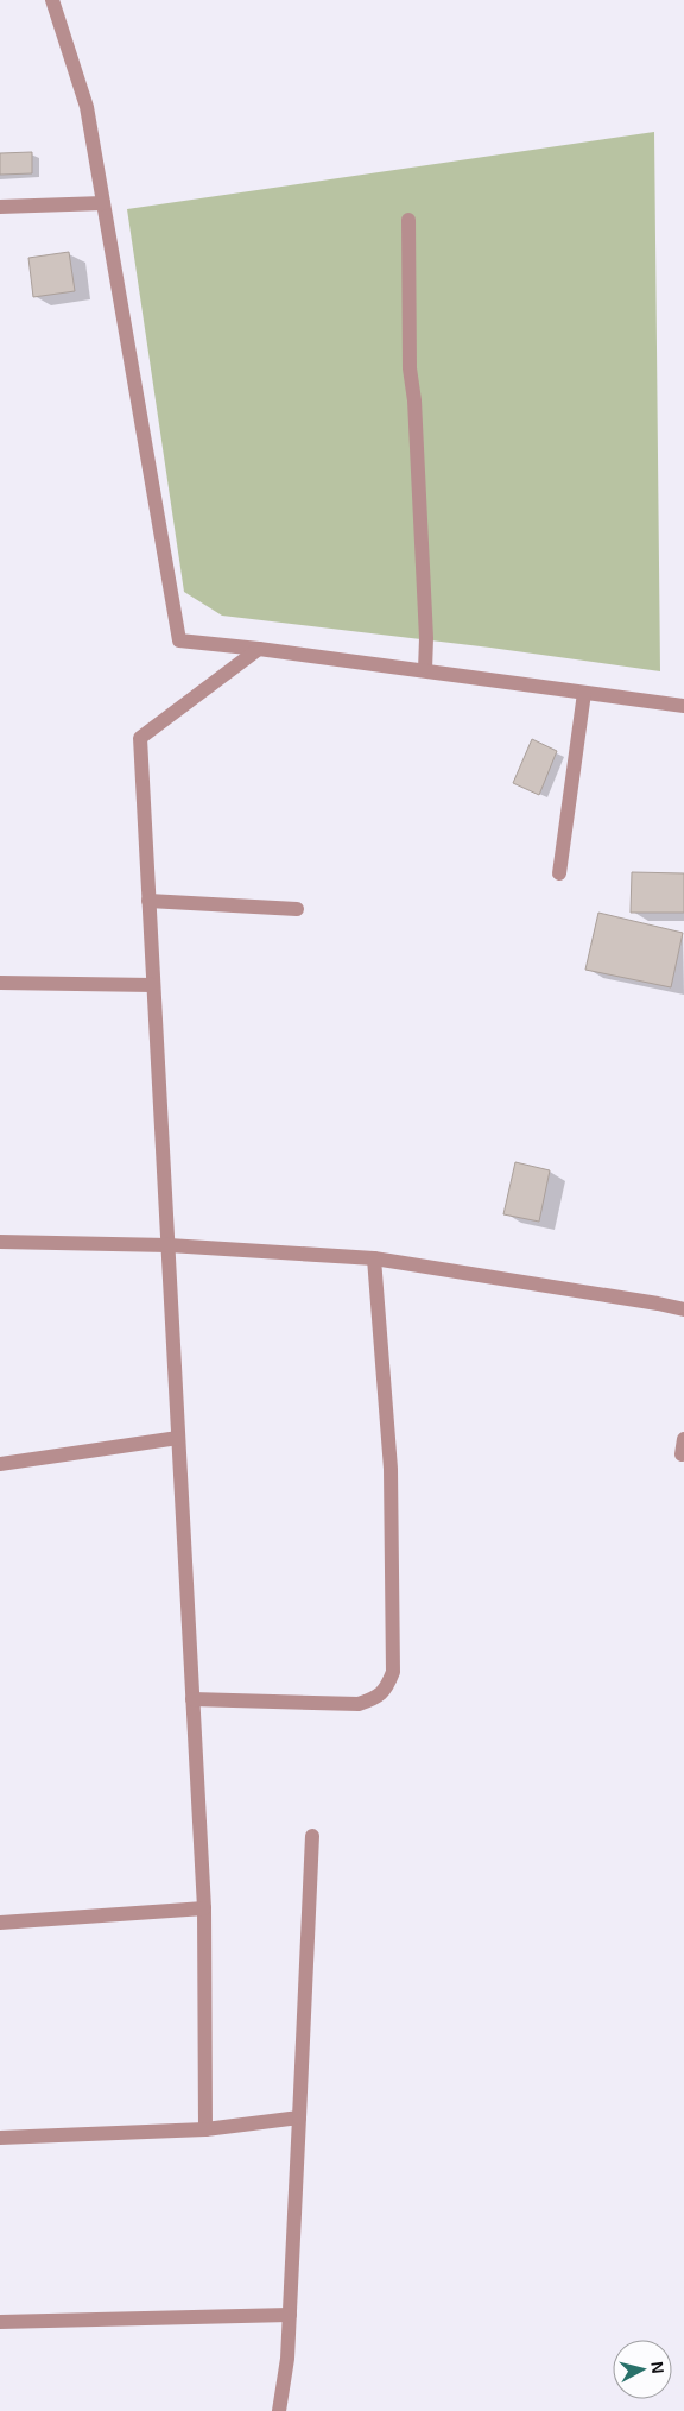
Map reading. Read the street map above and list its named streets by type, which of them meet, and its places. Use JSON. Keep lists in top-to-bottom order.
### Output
{
  "north": "right"
}
